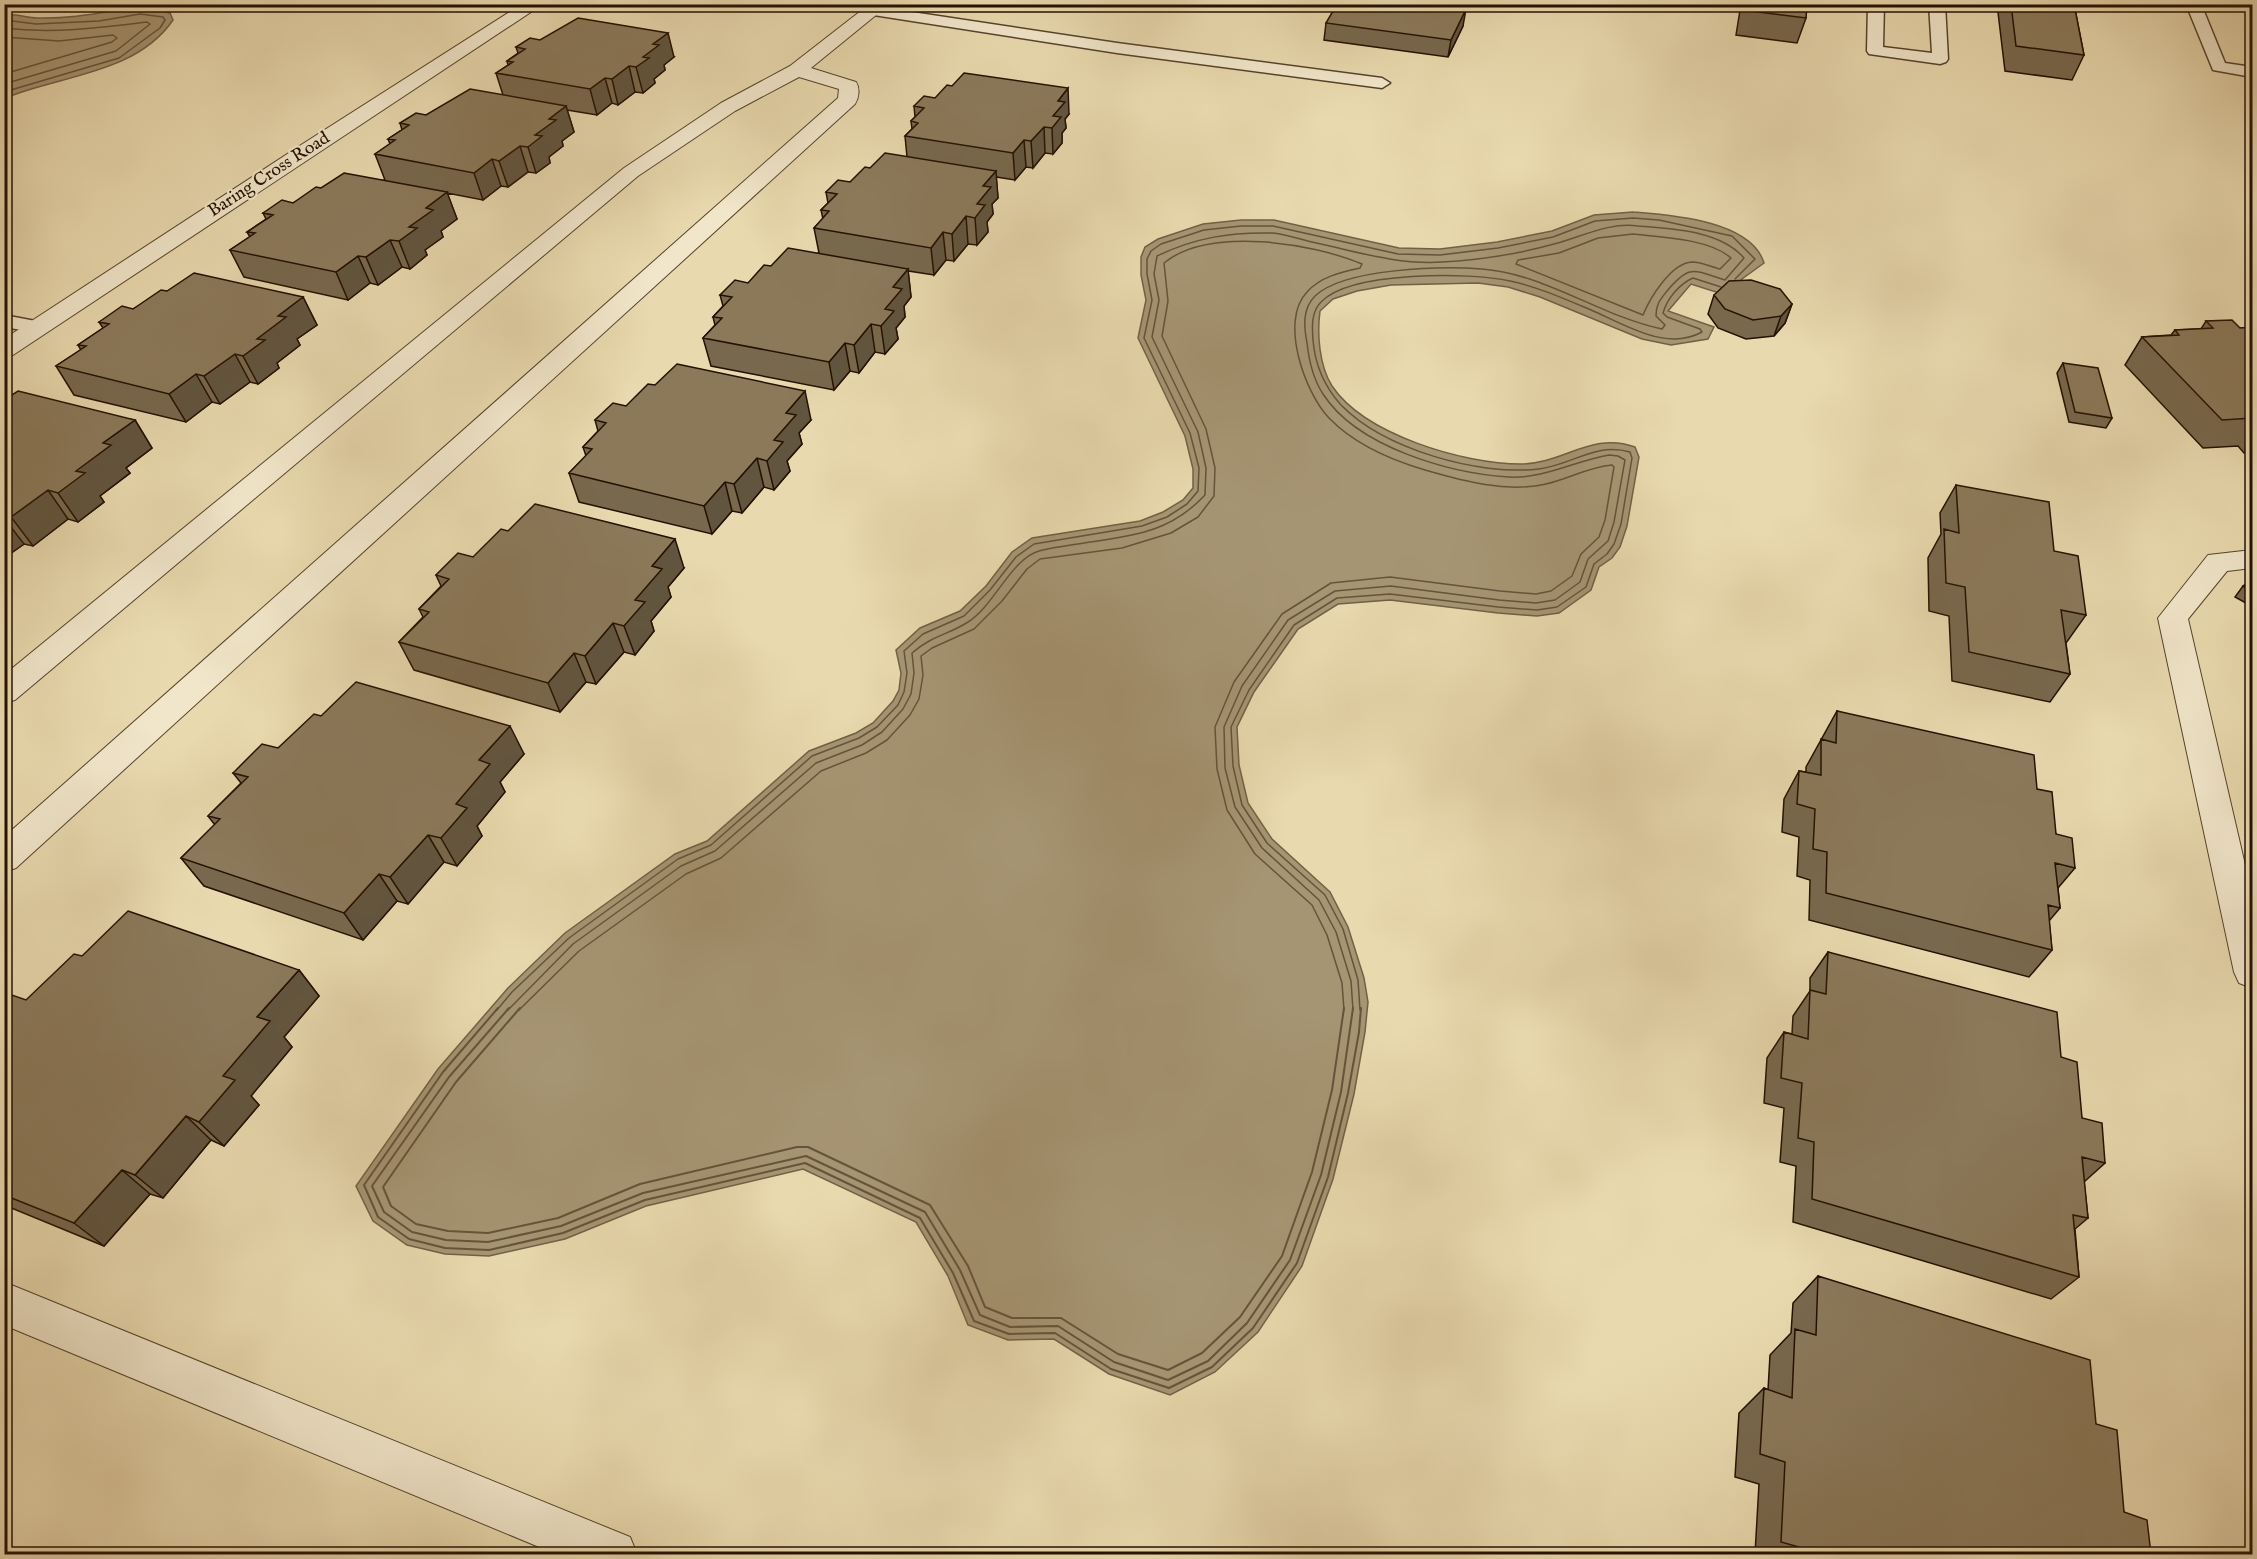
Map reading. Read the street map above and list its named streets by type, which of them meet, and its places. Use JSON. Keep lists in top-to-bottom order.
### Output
{
  "streets": {
    "street": ["Baring Cross Road"]
  }
}
